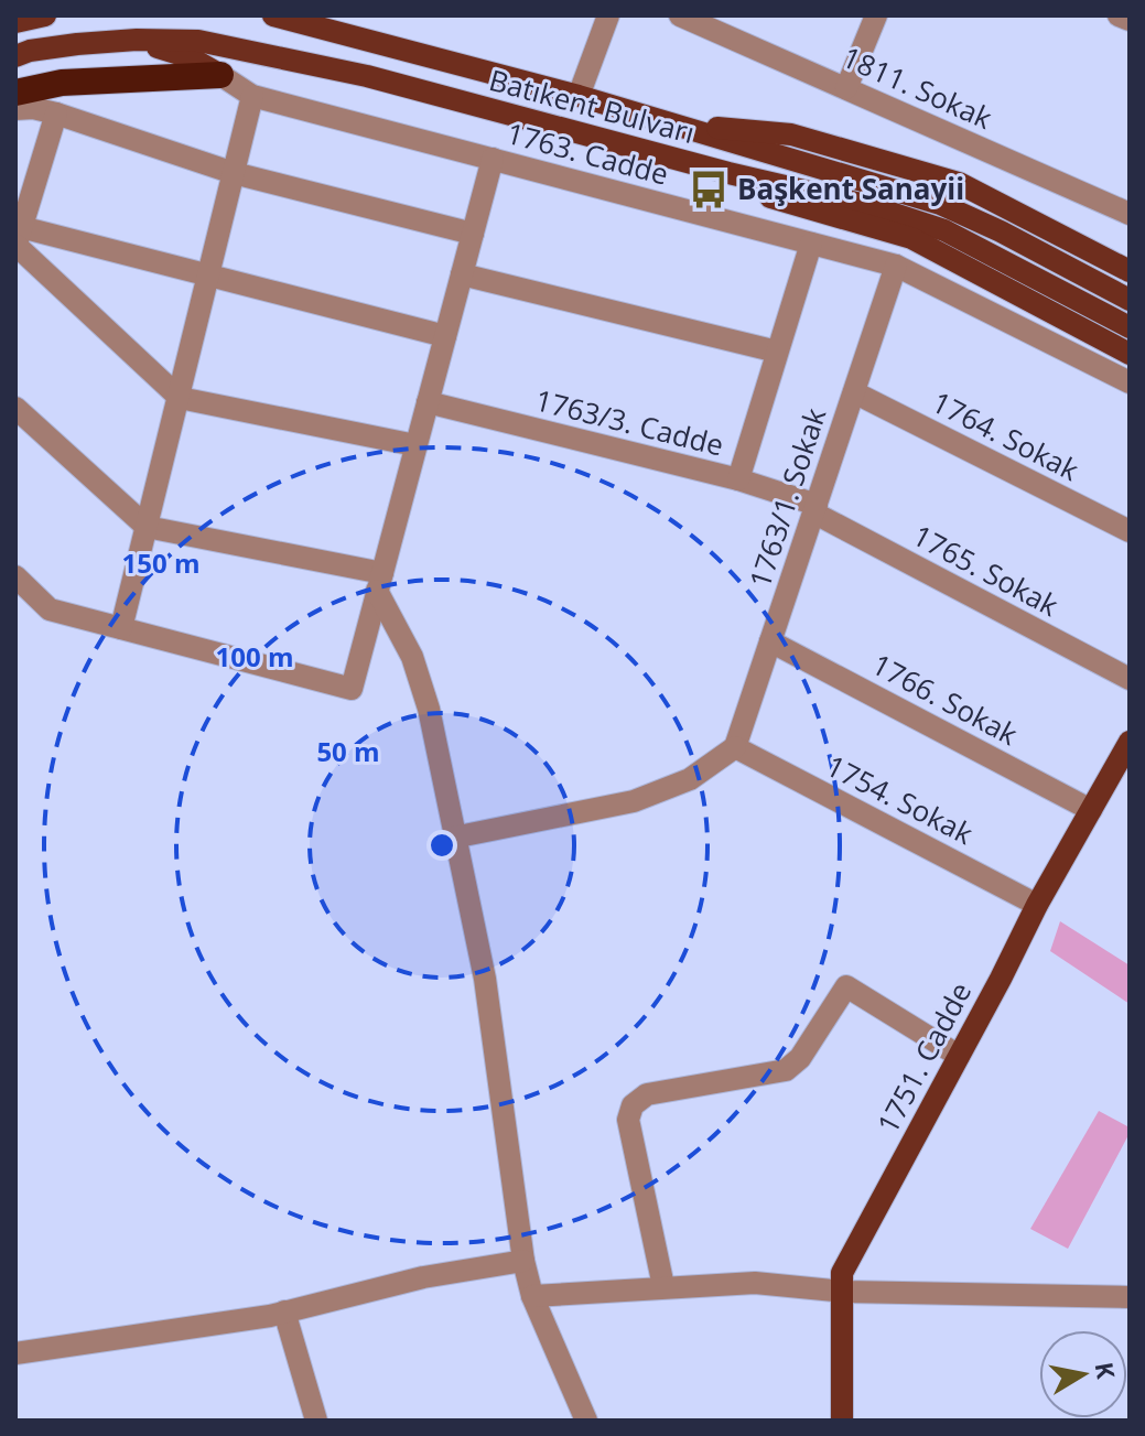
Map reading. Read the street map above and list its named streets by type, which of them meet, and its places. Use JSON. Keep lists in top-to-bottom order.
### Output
{
  "streets": {
    "main road": ["Batıkent Bulvarı", "1751. Cadde"],
    "street": [
      "1811. Sokak",
      "1763. Cadde",
      "1763/3. Cadde",
      "1764. Sokak",
      "1763/1. Sokak",
      "1765. Sokak",
      "1766. Sokak",
      "1754. Sokak"
    ]
  },
  "crossings": [
    ["1763. Cadde", "1763/1. Sokak"],
    ["1763/3. Cadde", "1763/1. Sokak"],
    ["1763/3. Cadde", "1765. Sokak"],
    ["1764. Sokak", "1763/1. Sokak"],
    ["1763/1. Sokak", "1765. Sokak"],
    ["1763/1. Sokak", "1766. Sokak"],
    ["1763/1. Sokak", "1754. Sokak"],
    ["1766. Sokak", "1751. Cadde"],
    ["1754. Sokak", "1751. Cadde"]
  ],
  "places": {
    "bus stop": ["Başkent Sanayii"]
  },
  "north": "right",
  "rings": ["150 m", "100 m", "50 m"]
}
